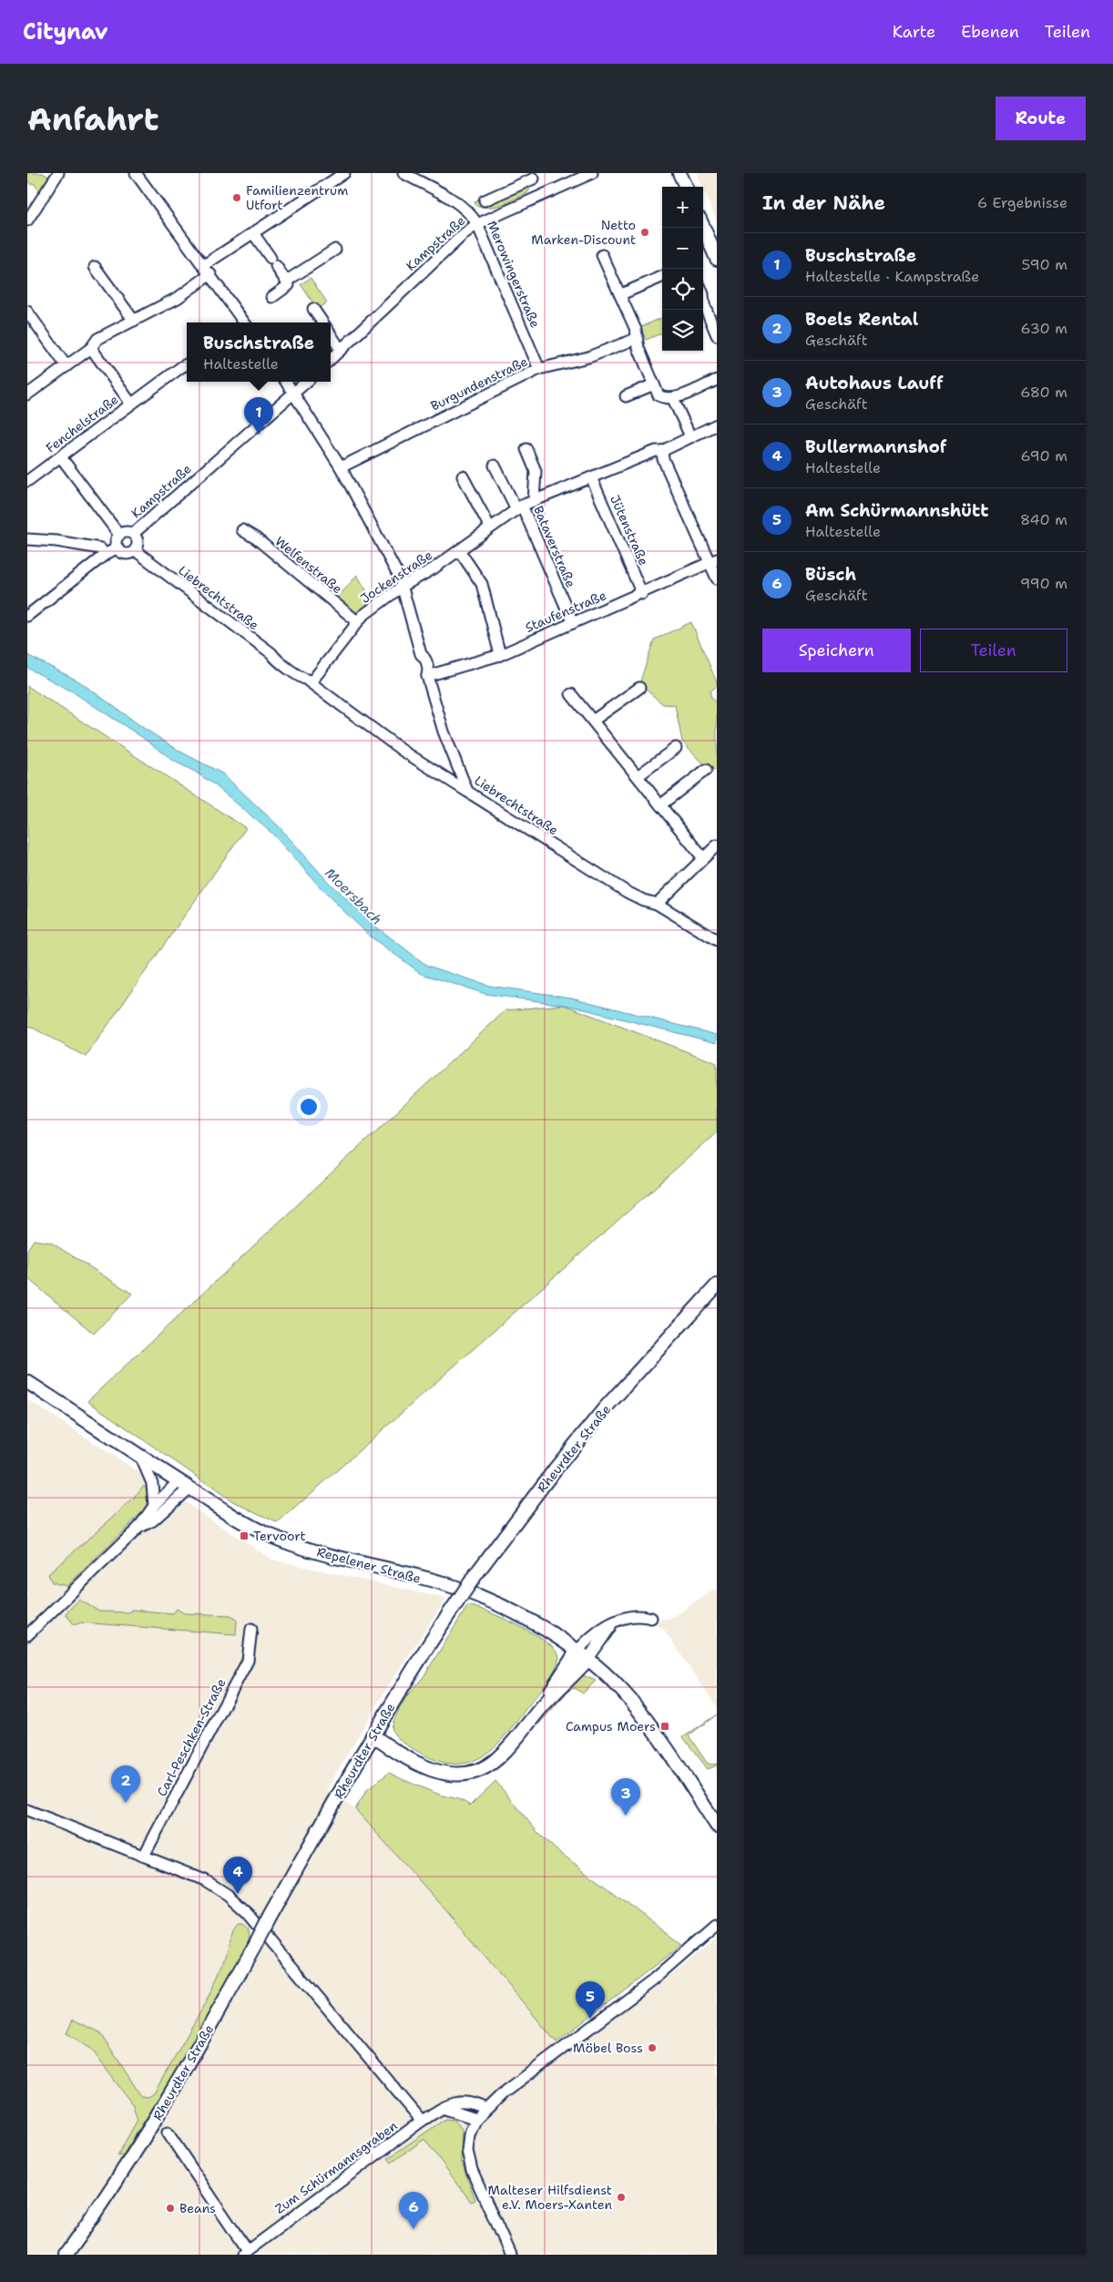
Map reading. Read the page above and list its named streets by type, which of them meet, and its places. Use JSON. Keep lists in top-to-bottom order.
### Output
{
  "streets": {
    "main road": ["Rheurdter Straße", "Repelener Straße"],
    "street": [
      "Kampstraße",
      "Merowingerstraße",
      "Burgundenstraße",
      "Fenchelstraße",
      "Jütenstraße",
      "Bataverstraße",
      "Welfenstraße",
      "Jockenstraße",
      "Liebrechtstraße",
      "Staufenstraße",
      "Carl-Peschken-Straße",
      "Zum Schürmannsgraben"
    ]
  },
  "crossings": [
    ["Kampstraße", "Merowingerstraße"],
    ["Kampstraße", "Liebrechtstraße"],
    ["Merowingerstraße", "Burgundenstraße"],
    ["Jütenstraße", "Jockenstraße"],
    ["Jütenstraße", "Staufenstraße"],
    ["Bataverstraße", "Jockenstraße"],
    ["Bataverstraße", "Staufenstraße"],
    ["Welfenstraße", "Jockenstraße"],
    ["Jockenstraße", "Liebrechtstraße"]
  ],
  "water": ["Moersbach"],
  "places": {
    "other": [
      "Familienzentrum Utfort",
      "Netto Marken-Discount",
      "Möbel Boss",
      "Malteser Hilfsdienst e.V. Moers-Xanten",
      "Beans"
    ],
    "transit": ["Tervoort", "Campus Moers"]
  },
  "page": {
    "header": "Citynav",
    "nav": ["Karte", "Ebenen", "Teilen"],
    "buttons": [
      "Route",
      ["Speichern", "Teilen"]
    ],
    "title": "Anfahrt",
    "heading": ["In der Nähe", "6 Ergebnisse"],
    "map_buttons": ["+", "−"],
    "list": [
      {
        "mark": "1",
        "name": "Buschstraße",
        "note": "Haltestelle · Kampstraße",
        "value": "590 m"
      },
      {
        "mark": "2",
        "name": "Boels Rental",
        "note": "Geschäft",
        "value": "630 m"
      },
      {
        "mark": "3",
        "name": "Autohaus Lauff",
        "note": "Geschäft",
        "value": "680 m"
      },
      {
        "mark": "4",
        "name": "Bullermannshof",
        "note": "Haltestelle",
        "value": "690 m"
      },
      {
        "mark": "5",
        "name": "Am Schürmannshütt",
        "note": "Haltestelle",
        "value": "840 m"
      },
      {
        "mark": "6",
        "name": "Büsch",
        "note": "Geschäft",
        "value": "990 m"
      }
    ],
    "popup": ["Buschstraße", "Haltestelle"],
    "pins": [
      "1",
      "2",
      "3",
      "4",
      "5",
      "6"
    ]
  }
}
